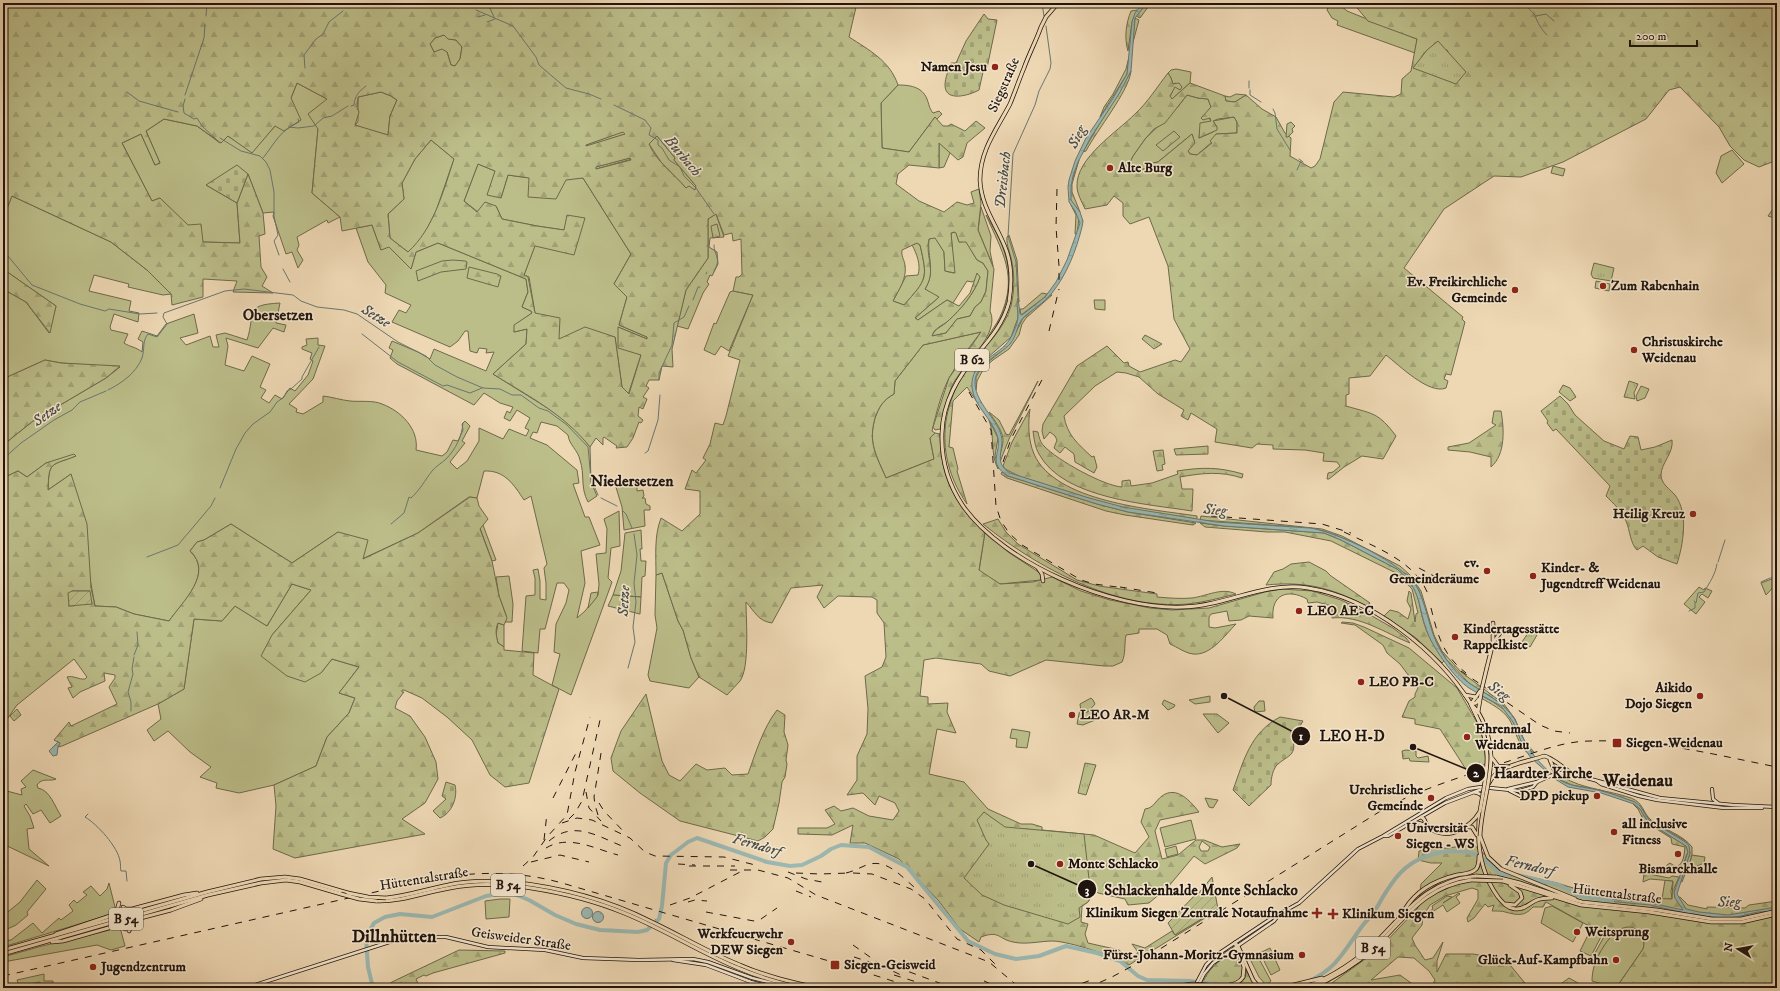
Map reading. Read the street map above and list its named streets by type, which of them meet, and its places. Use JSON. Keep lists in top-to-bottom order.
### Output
{
  "streets": {
    "main road": [
      "Siegstraße",
      "B 62",
      "Hüttentalstraße",
      "B 54",
      "Geisweider Straße"
    ]
  },
  "crossings": [
    ["Siegstraße", "B 62"],
    ["B 62", "Hüttentalstraße"],
    ["B 62", "B 54"],
    ["Hüttentalstraße", "B 54"]
  ],
  "districts": [
    "Obersetzen",
    "Niedersetzen",
    "Weidenau",
    "Dillnhütten"
  ],
  "water": [
    "Sieg",
    "Burbach",
    "Dreisbach",
    "Setze",
    "Ferndorf"
  ],
  "places": {
    "other": [
      "Namen Jesu",
      "Alte Burg",
      "Zum Rabenhain",
      "Ev. Freikirchliche Gemeinde",
      "Christuskirche Weidenau",
      "Heilig Kreuz",
      "ev. Gemeinderäume",
      "Kinder- & Jugendtreff Weidenau",
      "LEO AE-C",
      "Kindertagesstätte Rappelkiste",
      "LEO PB-C",
      "LEO H-D",
      "Aikido Dojo Siegen",
      "LEO AR-M",
      "Ehrenmal Weidenau",
      "Haardter Kirche",
      "DPD pickup",
      "Urchristliche Gemeinde",
      "all inclusive Fitness",
      "Universität Siegen - WS",
      "Bismarckhalle",
      "Schlackenhalde Monte Schlacko",
      "Monte Schlacko",
      "Weitsprung",
      "Werkfeuerwehr DEW Siegen",
      "Fürst-Johann-Moritz-Gymnasium",
      "Glück-Auf-Kampfbahn",
      "Jugendzentrum"
    ],
    "transit": ["Siegen-Weidenau", "Siegen-Geisweid"],
    "health": ["Klinikum Siegen Zentrale Notaufnahme", "Klinikum Siegen"]
  },
  "scale_bar": "200 m",
  "north": "left"
}
